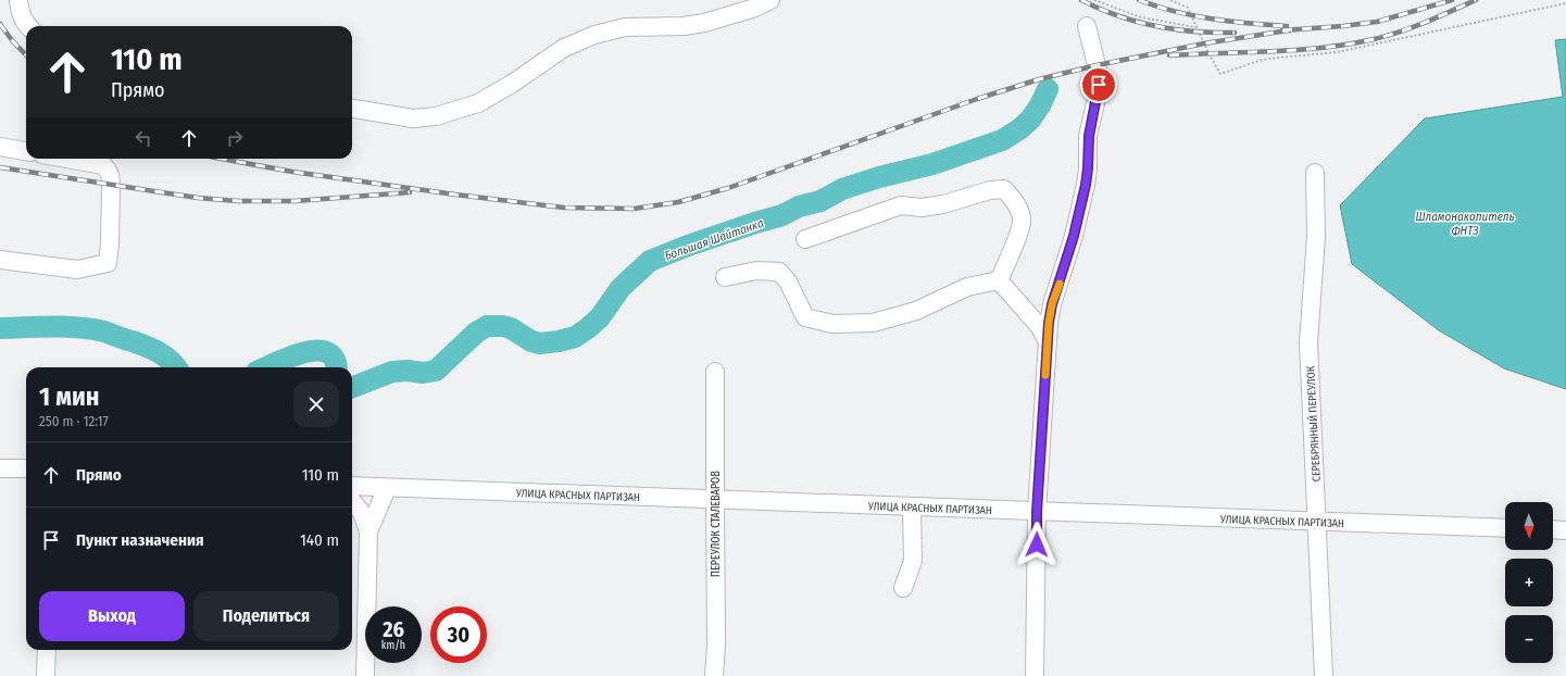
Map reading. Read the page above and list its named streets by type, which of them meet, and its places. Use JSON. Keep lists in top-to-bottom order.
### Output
{
  "streets": {
    "street": ["СЕРЕБРЯННЫЙ ПЕРЕУЛОК", "УЛИЦА КРАСНЫХ ПАРТИЗАН", "ПЕРЕУЛОК СТАЛЕВАРОВ"]
  },
  "crossings": [
    ["СЕРЕБРЯННЫЙ ПЕРЕУЛОК", "УЛИЦА КРАСНЫХ ПАРТИЗАН"],
    ["УЛИЦА КРАСНЫХ ПАРТИЗАН", "ПЕРЕУЛОК СТАЛЕВАРОВ"]
  ],
  "water": ["Шламонакопитель ФНТЗ", "Большая Шайтанка"],
  "north": "bottom",
  "page": {
    "turn": ["110 m", "Прямо"],
    "heading": ["1 мин", "250 m · 12:17"],
    "list": [
      {
        "name": "Прямо",
        "value": "110 m"
      },
      {
        "name": "Пункт назначения",
        "value": "140 m"
      }
    ],
    "map_buttons": ["+", "−"],
    "buttons": ["Выход", "Поделиться"],
    "speed": "26 km/h",
    "limit": "30"
  }
}
